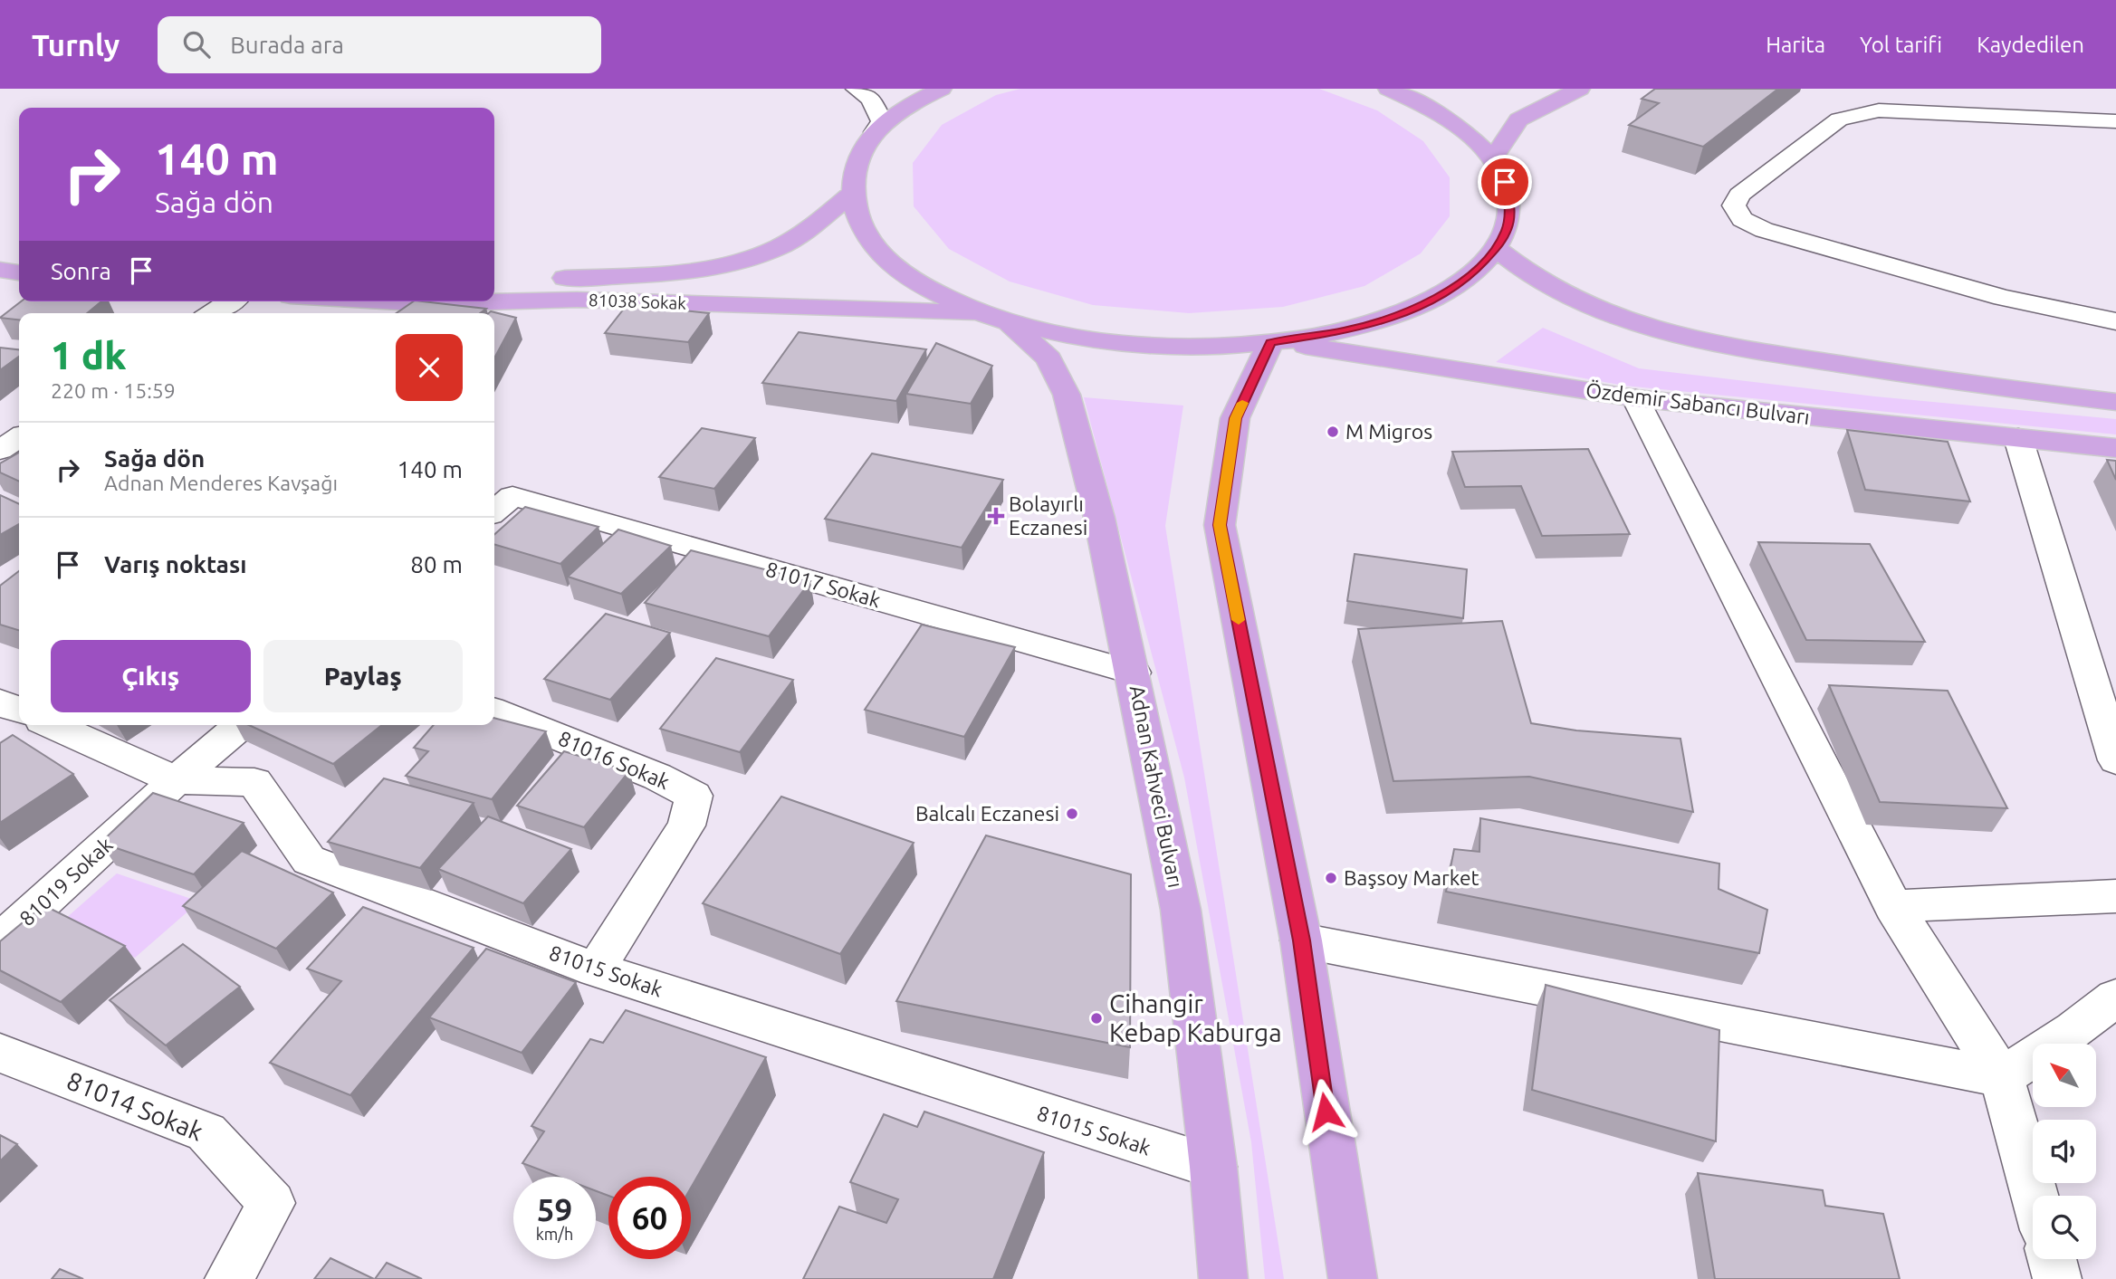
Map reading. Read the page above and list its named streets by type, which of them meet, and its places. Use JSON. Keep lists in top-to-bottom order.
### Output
{
  "streets": {
    "main road": ["81038 Sokak", "Özdemir Sabancı Bulvarı", "Adnan Kahveci Bulvarı"],
    "street": [
      "81017 Sokak",
      "81016 Sokak",
      "81019 Sokak",
      "81015 Sokak",
      "81014 Sokak"
    ]
  },
  "crossings": [
    ["81038 Sokak", "Adnan Kahveci Bulvarı"],
    ["81017 Sokak", "Adnan Kahveci Bulvarı"],
    ["81016 Sokak", "81015 Sokak"],
    ["Adnan Kahveci Bulvarı", "81015 Sokak"],
    ["81019 Sokak", "81015 Sokak"]
  ],
  "places": {
    "other": [
      "M Migros",
      "Balcalı Eczanesi",
      "Başsoy Market",
      "Cihangir Kebap Kaburga"
    ],
    "health": ["Bolayırlı Eczanesi"]
  },
  "north": "top left",
  "page": {
    "header": "Turnly",
    "search": "Burada ara",
    "nav": ["Harita", "Yol tarifi", "Kaydedilen"],
    "turn": ["140 m", "Sağa dön"],
    "then": "Sonra",
    "heading": ["1 dk", "220 m · 15:59"],
    "list": [
      {
        "name": "Sağa dön",
        "note": "Adnan Menderes Kavşağı",
        "value": "140 m"
      },
      {
        "name": "Varış noktası",
        "value": "80 m"
      }
    ],
    "buttons": ["Çıkış", "Paylaş"],
    "speed": "59 km/h",
    "limit": "60"
  }
}
